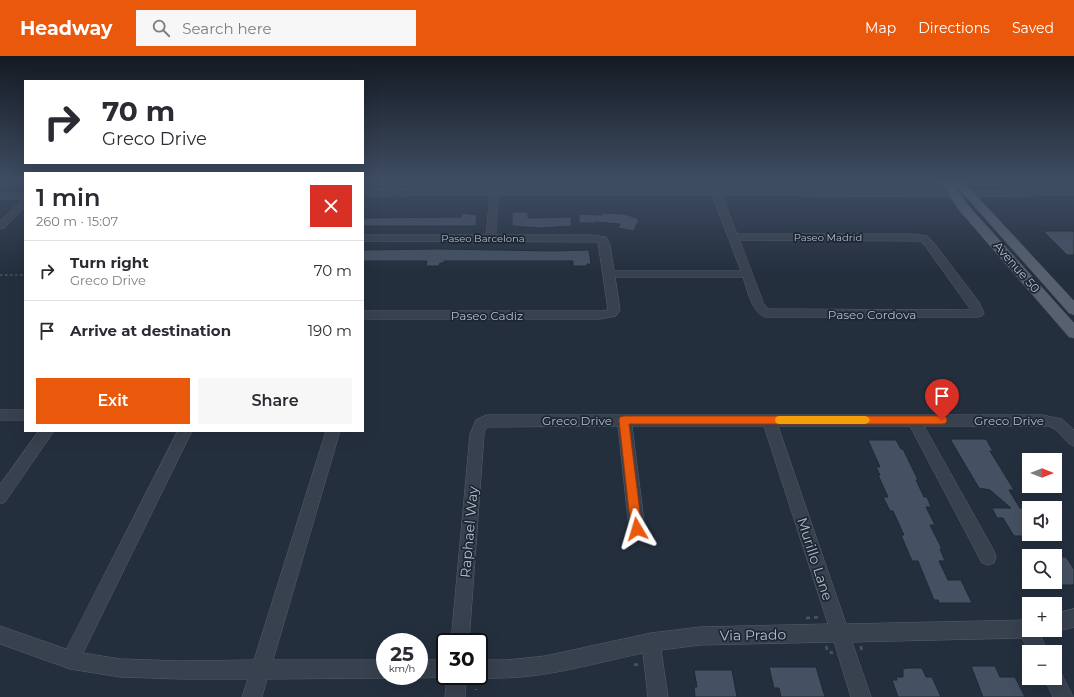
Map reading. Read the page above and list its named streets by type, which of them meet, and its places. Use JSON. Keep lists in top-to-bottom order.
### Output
{
  "streets": {
    "main road": ["Avenue 50"],
    "street": [
      "Paseo Madrid",
      "Paseo Barcelona",
      "Paseo Cordova",
      "Paseo Cadiz",
      "Greco Drive",
      "Raphael Way",
      "Murillo Lane",
      "Via Prado"
    ]
  },
  "crossings": [
    ["Paseo Madrid", "Paseo Cordova"],
    ["Paseo Barcelona", "Paseo Cadiz"],
    ["Greco Drive", "Raphael Way"],
    ["Greco Drive", "Murillo Lane"],
    ["Murillo Lane", "Via Prado"]
  ],
  "north": "right",
  "page": {
    "header": "Headway",
    "search": "Search here",
    "nav": ["Map", "Directions", "Saved"],
    "turn": ["70 m", "Greco Drive"],
    "heading": ["1 min", "260 m · 15:07"],
    "list": [
      {
        "name": "Turn right",
        "note": "Greco Drive",
        "value": "70 m"
      },
      {
        "name": "Arrive at destination",
        "value": "190 m"
      }
    ],
    "buttons": ["Exit", "Share"],
    "map_buttons": ["+", "−"],
    "speed": "25 km/h",
    "limit": "30"
  }
}
